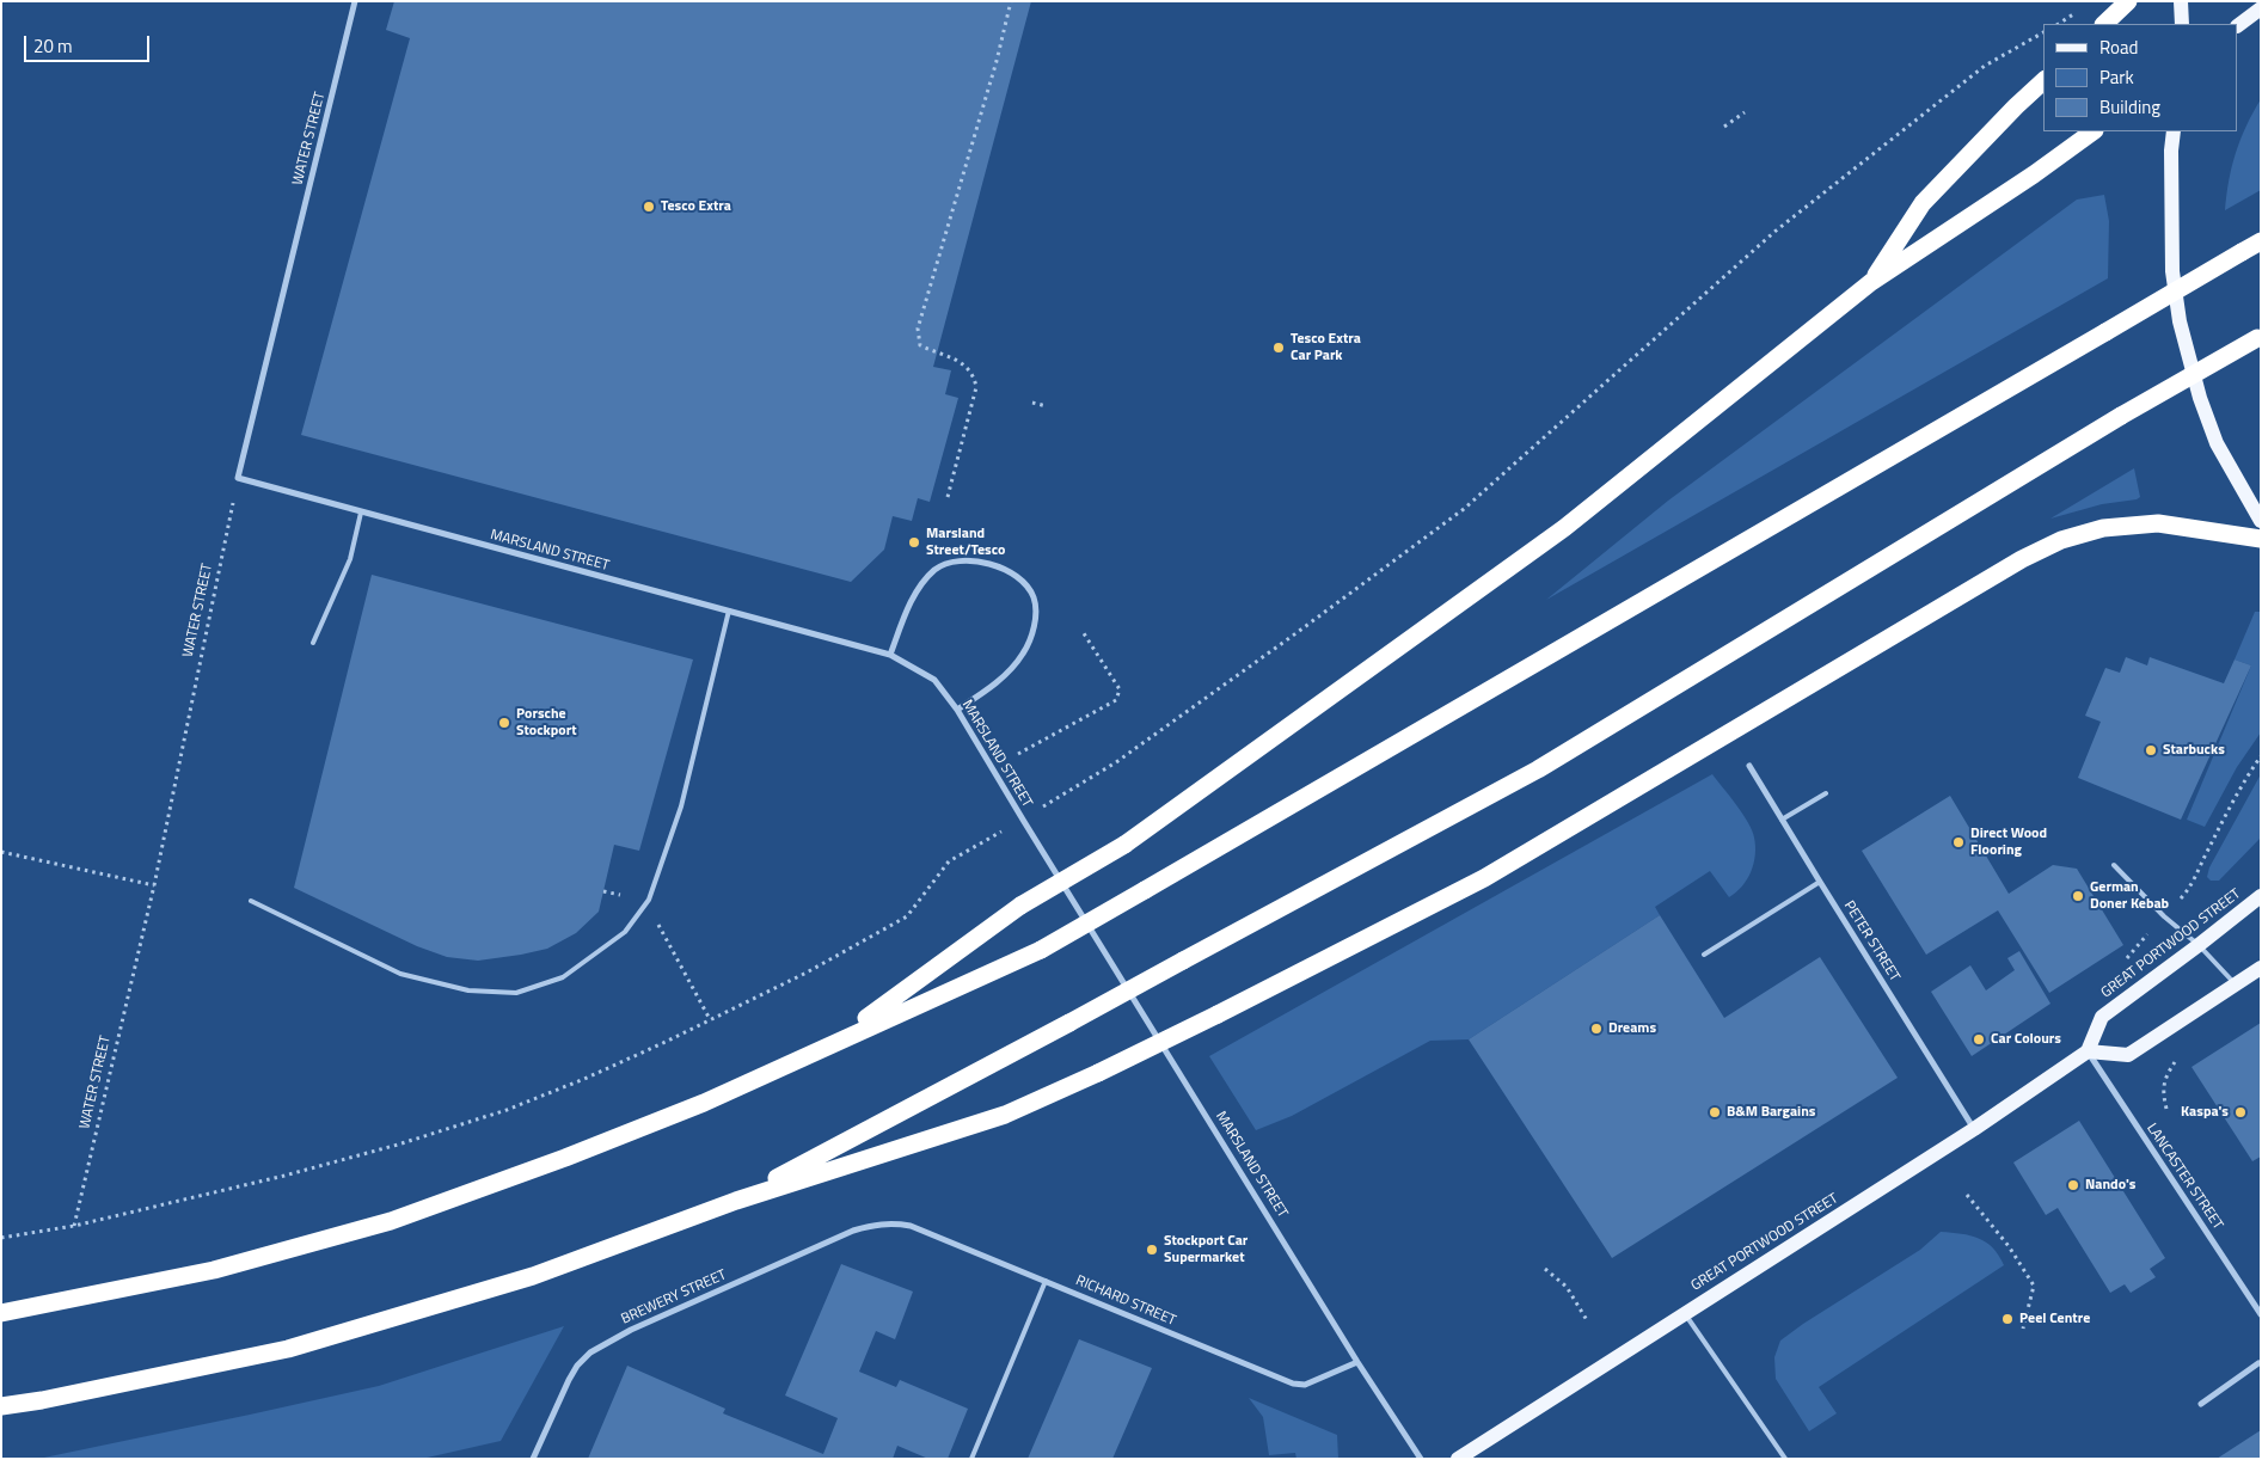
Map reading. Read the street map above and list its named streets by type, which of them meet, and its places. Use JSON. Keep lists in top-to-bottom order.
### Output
{
  "streets": {
    "main road": ["GREAT PORTWOOD STREET"],
    "street": [
      "WATER STREET",
      "MARSLAND STREET",
      "PETER STREET",
      "LANCASTER STREET",
      "BREWERY STREET",
      "RICHARD STREET"
    ]
  },
  "crossings": [
    ["WATER STREET", "MARSLAND STREET"],
    ["MARSLAND STREET", "RICHARD STREET"],
    ["PETER STREET", "GREAT PORTWOOD STREET"],
    ["GREAT PORTWOOD STREET", "LANCASTER STREET"],
    ["BREWERY STREET", "RICHARD STREET"]
  ],
  "places": [
    "Tesco Extra",
    "Tesco Extra Car Park",
    "Marsland Street/Tesco",
    "Porsche Stockport",
    "Starbucks",
    "Direct Wood Flooring",
    "German Doner Kebab",
    "Dreams",
    "Car Colours",
    "B&M Bargains",
    "Kaspa's",
    "Nando's",
    "Stockport Car Supermarket",
    "Peel Centre"
  ],
  "legend": ["Road", "Park", "Building"],
  "scale_bar": "20 m"
}
